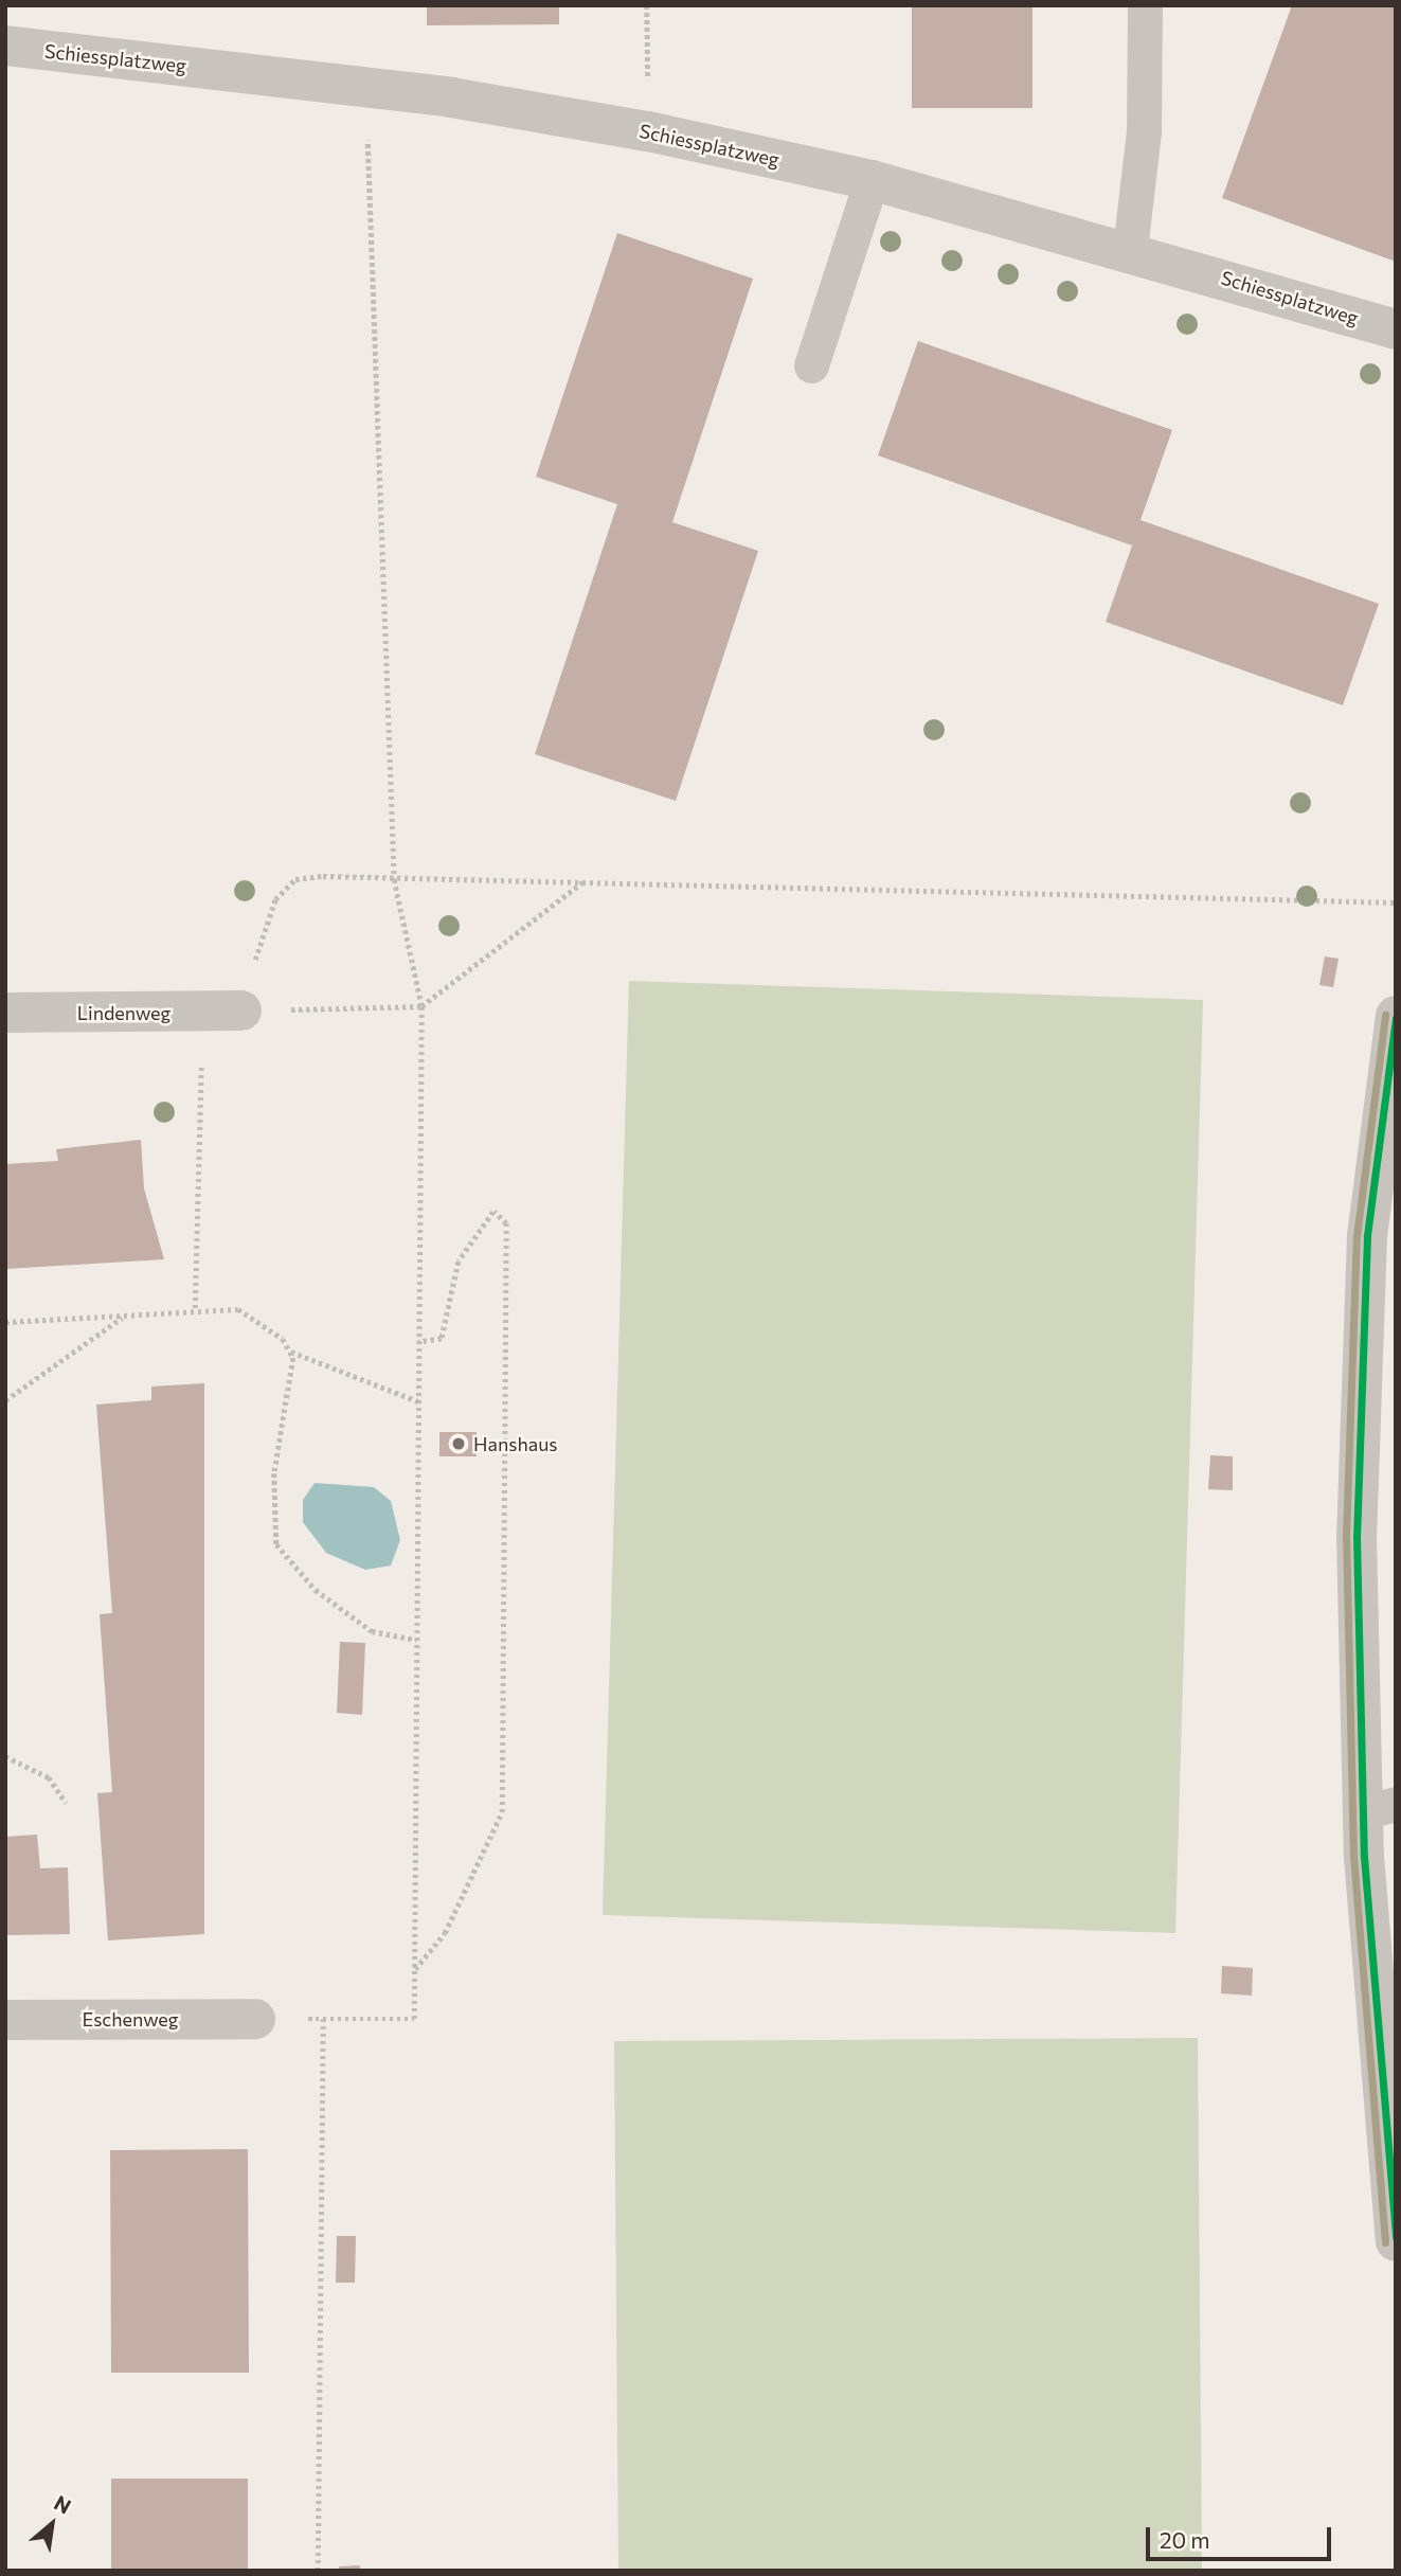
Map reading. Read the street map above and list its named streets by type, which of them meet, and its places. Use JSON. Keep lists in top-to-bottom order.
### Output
{
  "streets": {
    "street": ["Schiessplatzweg", "Lindenweg", "Eschenweg"]
  },
  "places": ["Hanshaus"],
  "scale_bar": "20 m",
  "north": "top right"
}
